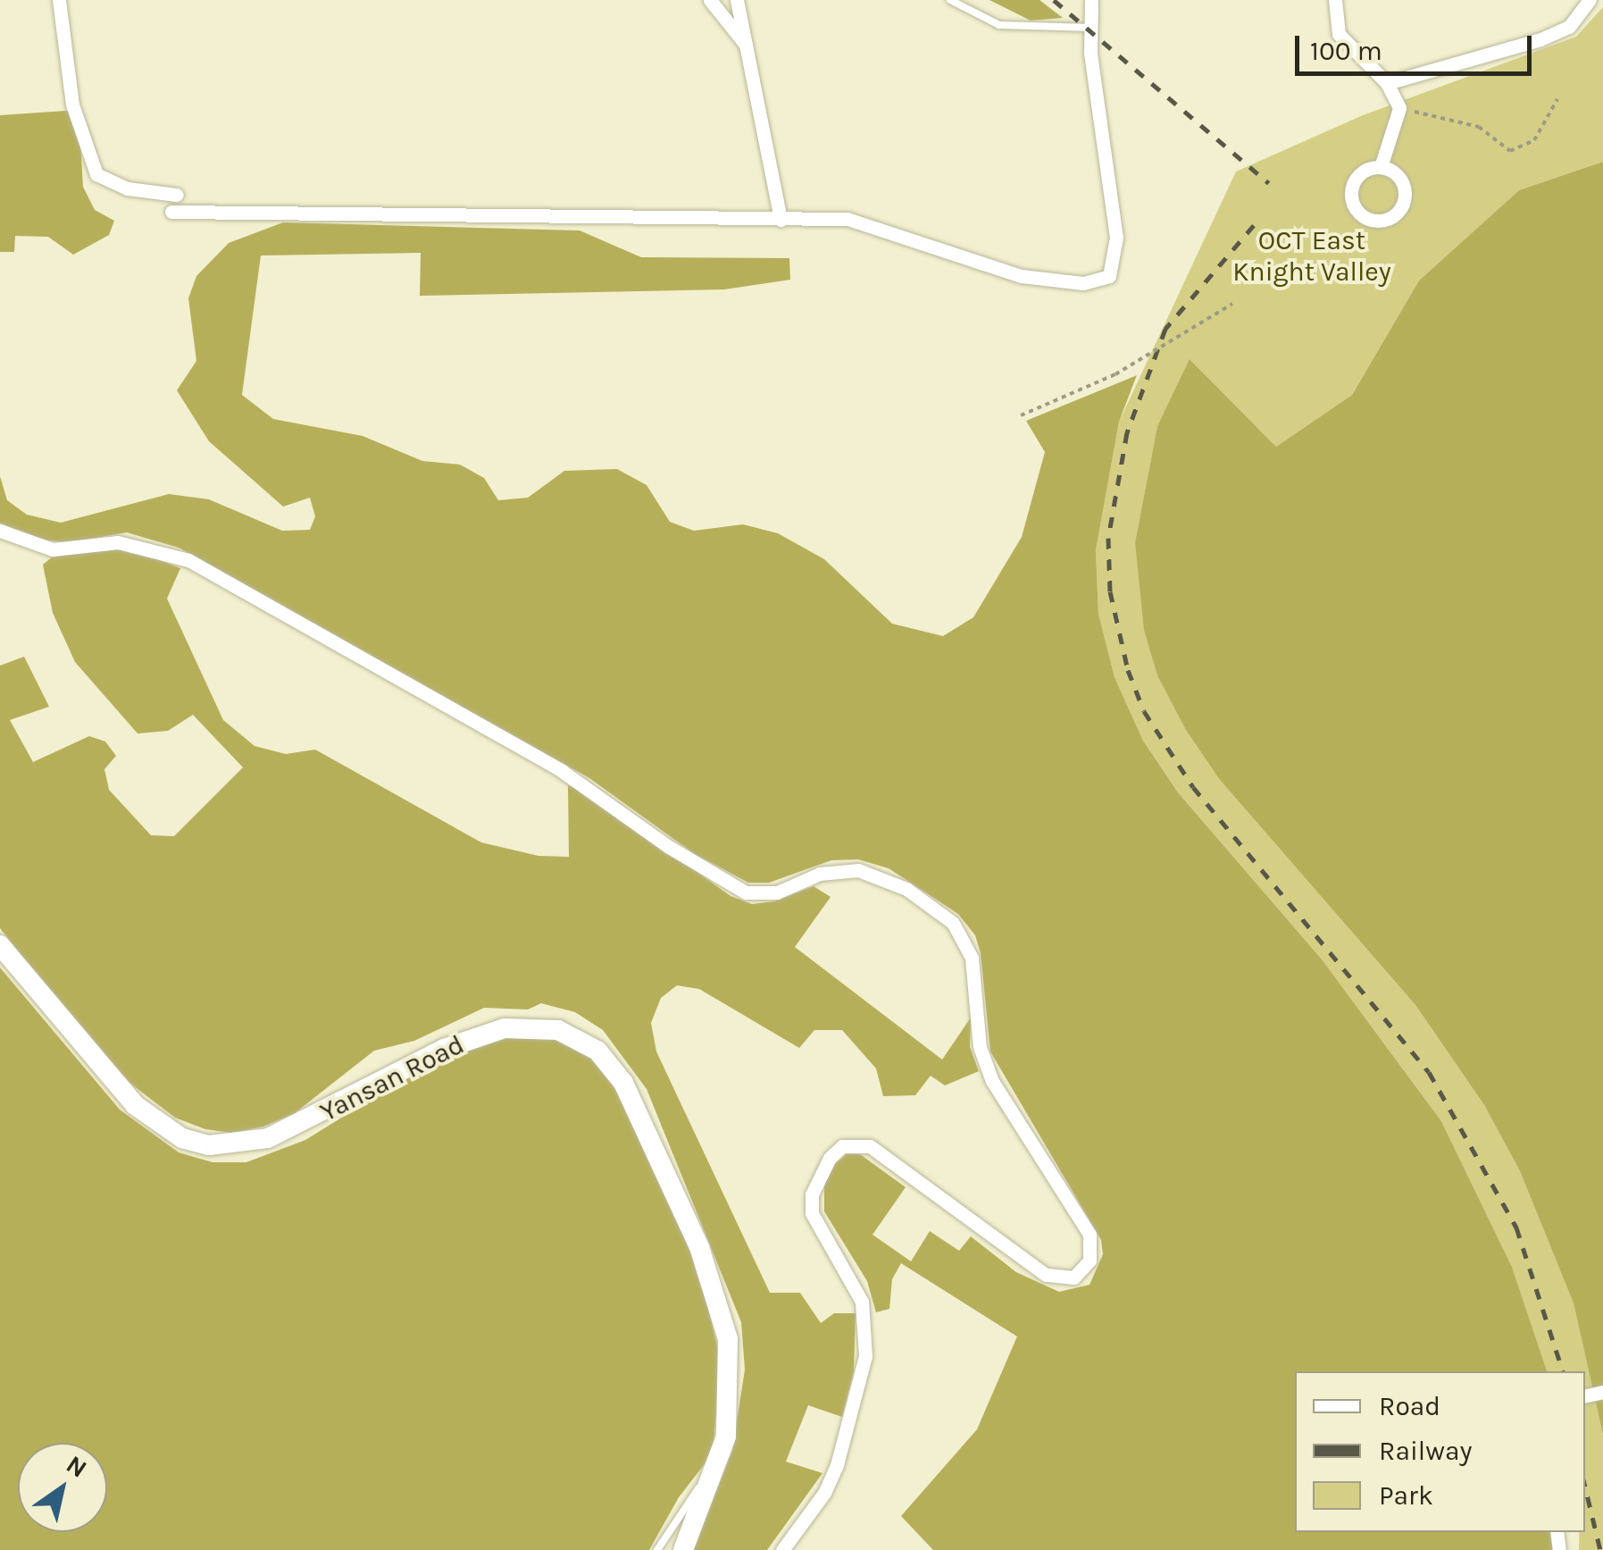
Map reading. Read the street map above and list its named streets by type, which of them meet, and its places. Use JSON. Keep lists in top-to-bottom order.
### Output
{
  "streets": {
    "main road": ["Yansan Road"]
  },
  "parks": ["OCT East Knight Valley"],
  "legend": ["Road", "Railway", "Park"],
  "scale_bar": "100 m",
  "north": "top right"
}
